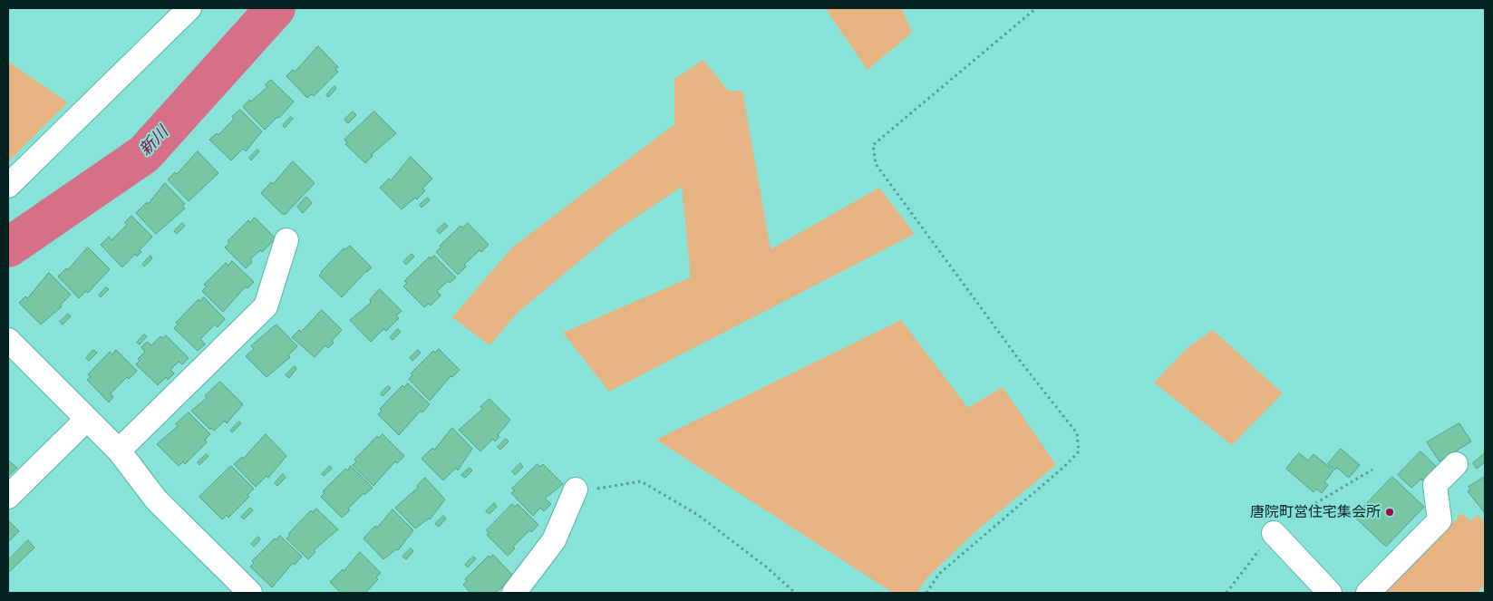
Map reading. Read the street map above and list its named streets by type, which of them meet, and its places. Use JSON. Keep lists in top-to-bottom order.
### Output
{
  "water": ["新川"],
  "places": ["唐院町営住宅集会所"]
}
